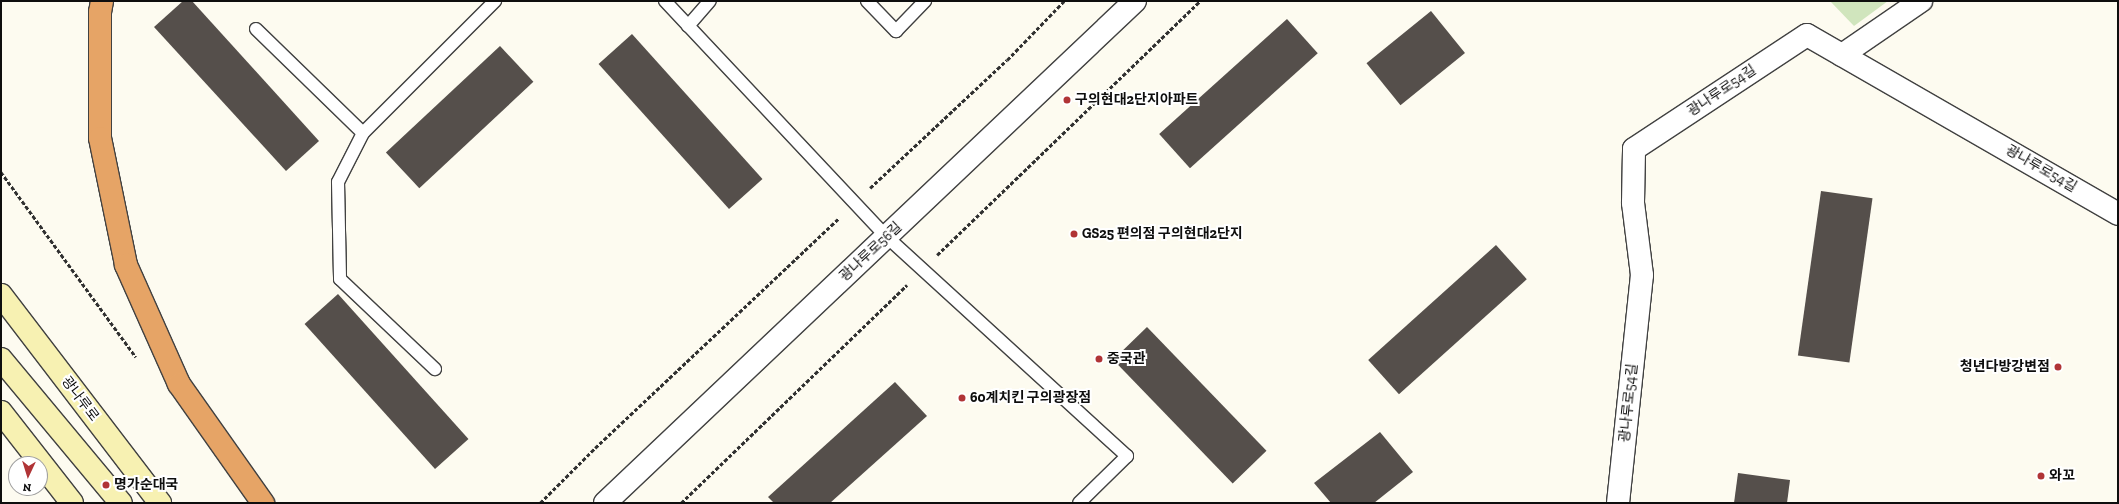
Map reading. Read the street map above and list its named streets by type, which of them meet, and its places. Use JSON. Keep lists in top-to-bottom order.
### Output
{
  "streets": {
    "main road": ["광나루로"],
    "street": ["광나루로54길", "광나루로56길"]
  },
  "places": [
    "구의현대2단지아파트",
    "GS25 편의점 구의현대2단지",
    "중국관",
    "청년다방강변점",
    "60계치킨 구의광장점",
    "와꼬",
    "명가순대국"
  ],
  "north": "bottom"
}
